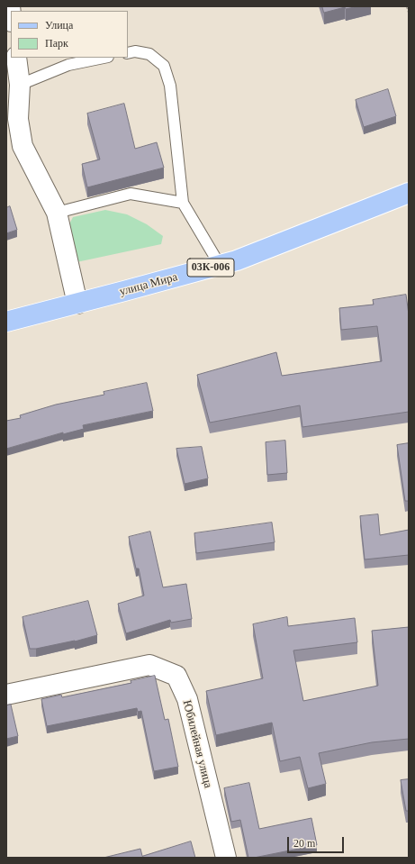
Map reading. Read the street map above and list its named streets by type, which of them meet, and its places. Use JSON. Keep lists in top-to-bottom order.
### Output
{
  "streets": {
    "main road": ["03К-006", "улица Мира"],
    "street": ["Юбилейная улица"]
  },
  "legend": ["Улица", "Парк"],
  "scale_bar": "20 m"
}
